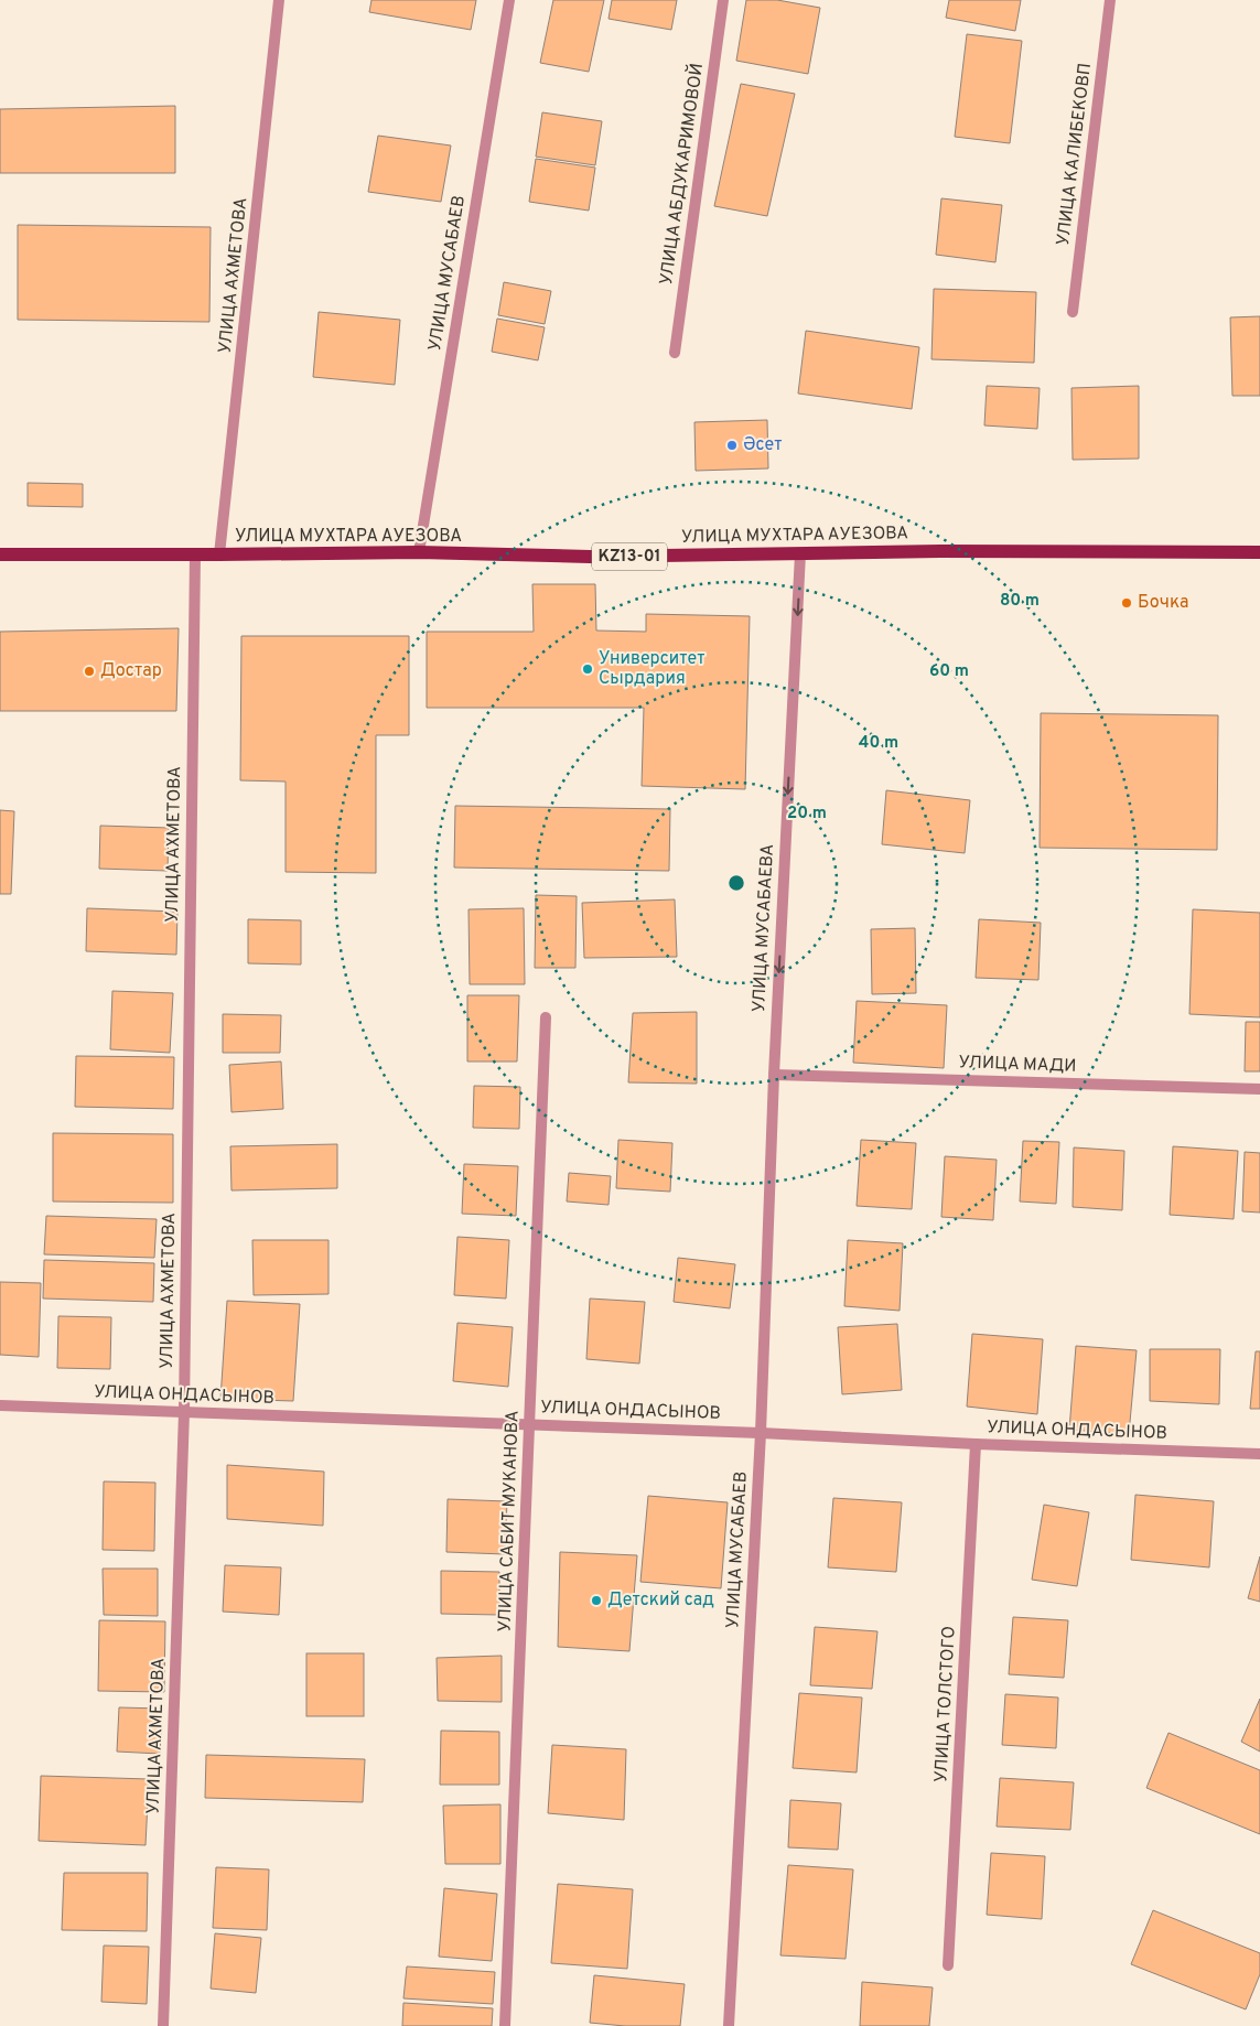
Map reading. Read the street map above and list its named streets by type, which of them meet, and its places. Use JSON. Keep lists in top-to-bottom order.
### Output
{
  "streets": {
    "main road": ["УЛИЦА МУХТАРА АУЕЗОВА", "KZ13-01"],
    "street": [
      "УЛИЦА КАЛИБЕКОВП",
      "УЛИЦА АБДУКАРИМОВОЙ",
      "УЛИЦА МУСАБАЕВ",
      "УЛИЦА АХМЕТОВА",
      "УЛИЦА МУСАБАЕВА",
      "УЛИЦА МАДИ",
      "УЛИЦА ОНДАСЫНОВ",
      "УЛИЦА САБИТ МУКАНОВА",
      "УЛИЦА ТОЛСТОГО"
    ]
  },
  "crossings": [
    ["УЛИЦА МУСАБАЕВ", "УЛИЦА МУХТАРА АУЕЗОВА"],
    ["УЛИЦА МУСАБАЕВ", "УЛИЦА МУСАБАЕВА"],
    ["УЛИЦА МУСАБАЕВ", "УЛИЦА МАДИ"],
    ["УЛИЦА МУСАБАЕВ", "УЛИЦА ОНДАСЫНОВ"],
    ["УЛИЦА АХМЕТОВА", "УЛИЦА МУХТАРА АУЕЗОВА"],
    ["УЛИЦА АХМЕТОВА", "УЛИЦА ОНДАСЫНОВ"],
    ["УЛИЦА МУХТАРА АУЕЗОВА", "УЛИЦА МУСАБАЕВА"],
    ["УЛИЦА МУСАБАЕВА", "УЛИЦА МАДИ"],
    ["УЛИЦА ОНДАСЫНОВ", "УЛИЦА САБИТ МУКАНОВА"],
    ["УЛИЦА ОНДАСЫНОВ", "УЛИЦА ТОЛСТОГО"]
  ],
  "one_way": ["УЛИЦА МУСАБАЕВА"],
  "places": [
    "Әсет",
    "Бочка",
    "Университет Сырдария",
    "Достар",
    "Детский сад"
  ],
  "rings": [
    "80 m",
    "60 m",
    "40 m",
    "20 m"
  ]
}
